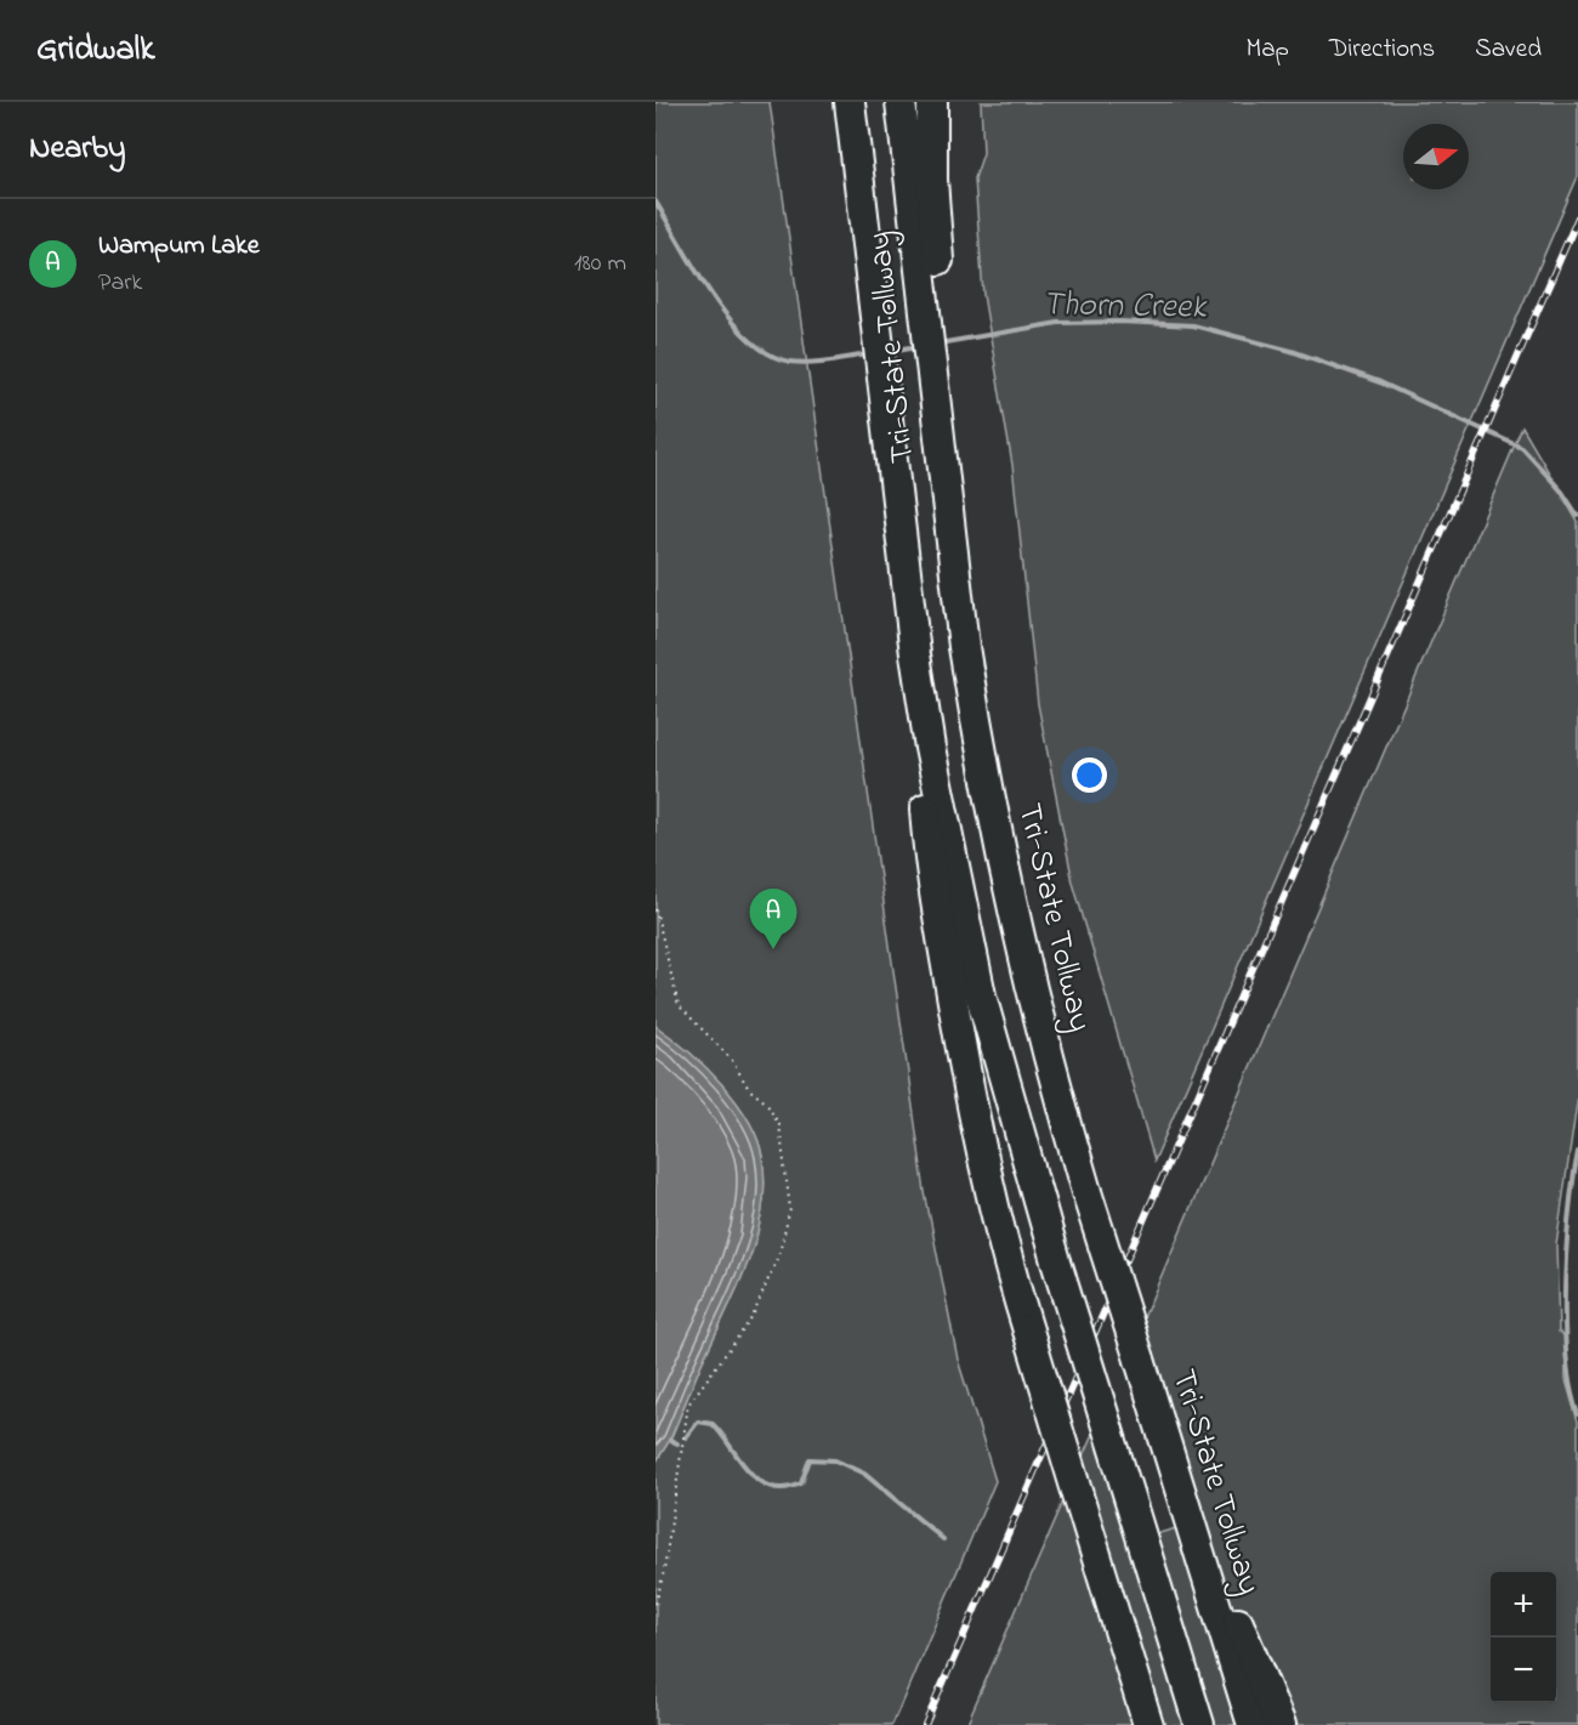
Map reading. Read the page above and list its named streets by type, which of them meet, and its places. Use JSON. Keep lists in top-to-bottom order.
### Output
{
  "streets": {
    "highway": ["Tri-State Tollway"]
  },
  "water": ["Thorn Creek"],
  "north": "right",
  "page": {
    "header": "Gridwalk",
    "nav": ["Map", "Directions", "Saved"],
    "heading": "Nearby",
    "list": [
      {
        "mark": "A",
        "name": "Wampum Lake",
        "note": "Park",
        "value": "180 m"
      }
    ],
    "pins": "A",
    "map_buttons": ["+", "−"]
  }
}
